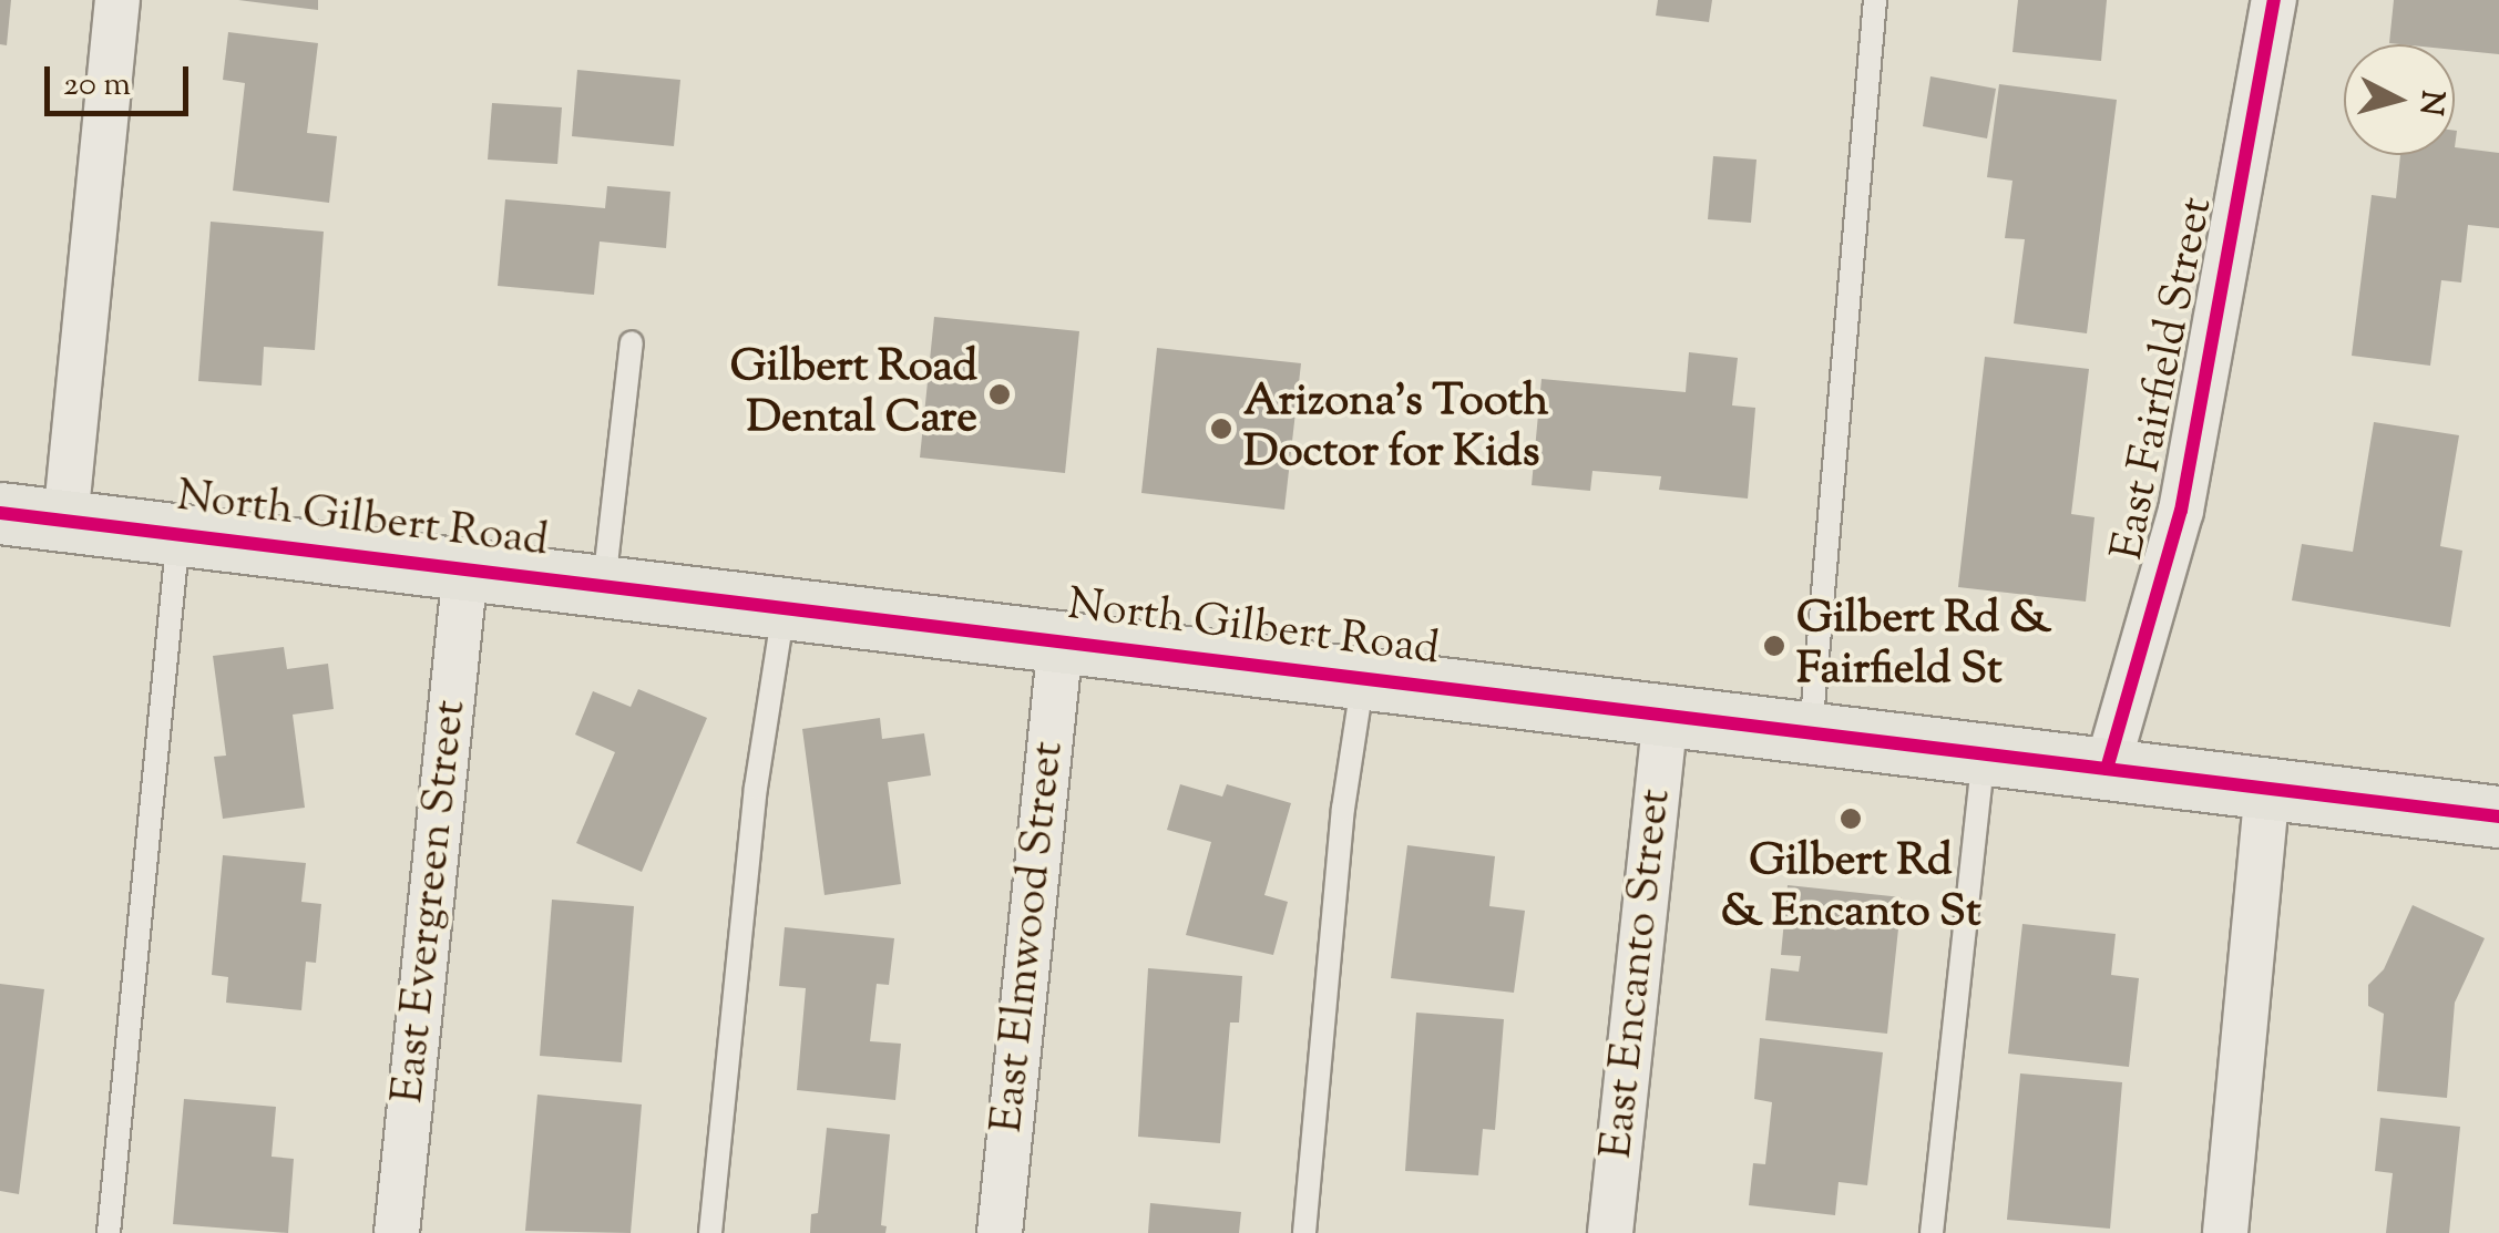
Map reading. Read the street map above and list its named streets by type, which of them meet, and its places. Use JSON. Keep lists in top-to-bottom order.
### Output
{
  "streets": {
    "main road": ["North Gilbert Road"],
    "street": [
      "East Fairfield Street",
      "East Evergreen Street",
      "East Elmwood Street",
      "East Encanto Street"
    ]
  },
  "crossings": [
    ["East Fairfield Street", "North Gilbert Road"],
    ["North Gilbert Road", "East Evergreen Street"],
    ["North Gilbert Road", "East Elmwood Street"],
    ["North Gilbert Road", "East Encanto Street"]
  ],
  "places": [
    "Gilbert Road Dental Care",
    "Arizona's Tooth Doctor for Kids",
    "Gilbert Rd & Fairfield St",
    "Gilbert Rd & Encanto St"
  ],
  "scale_bar": "20 m",
  "north": "right"
}
